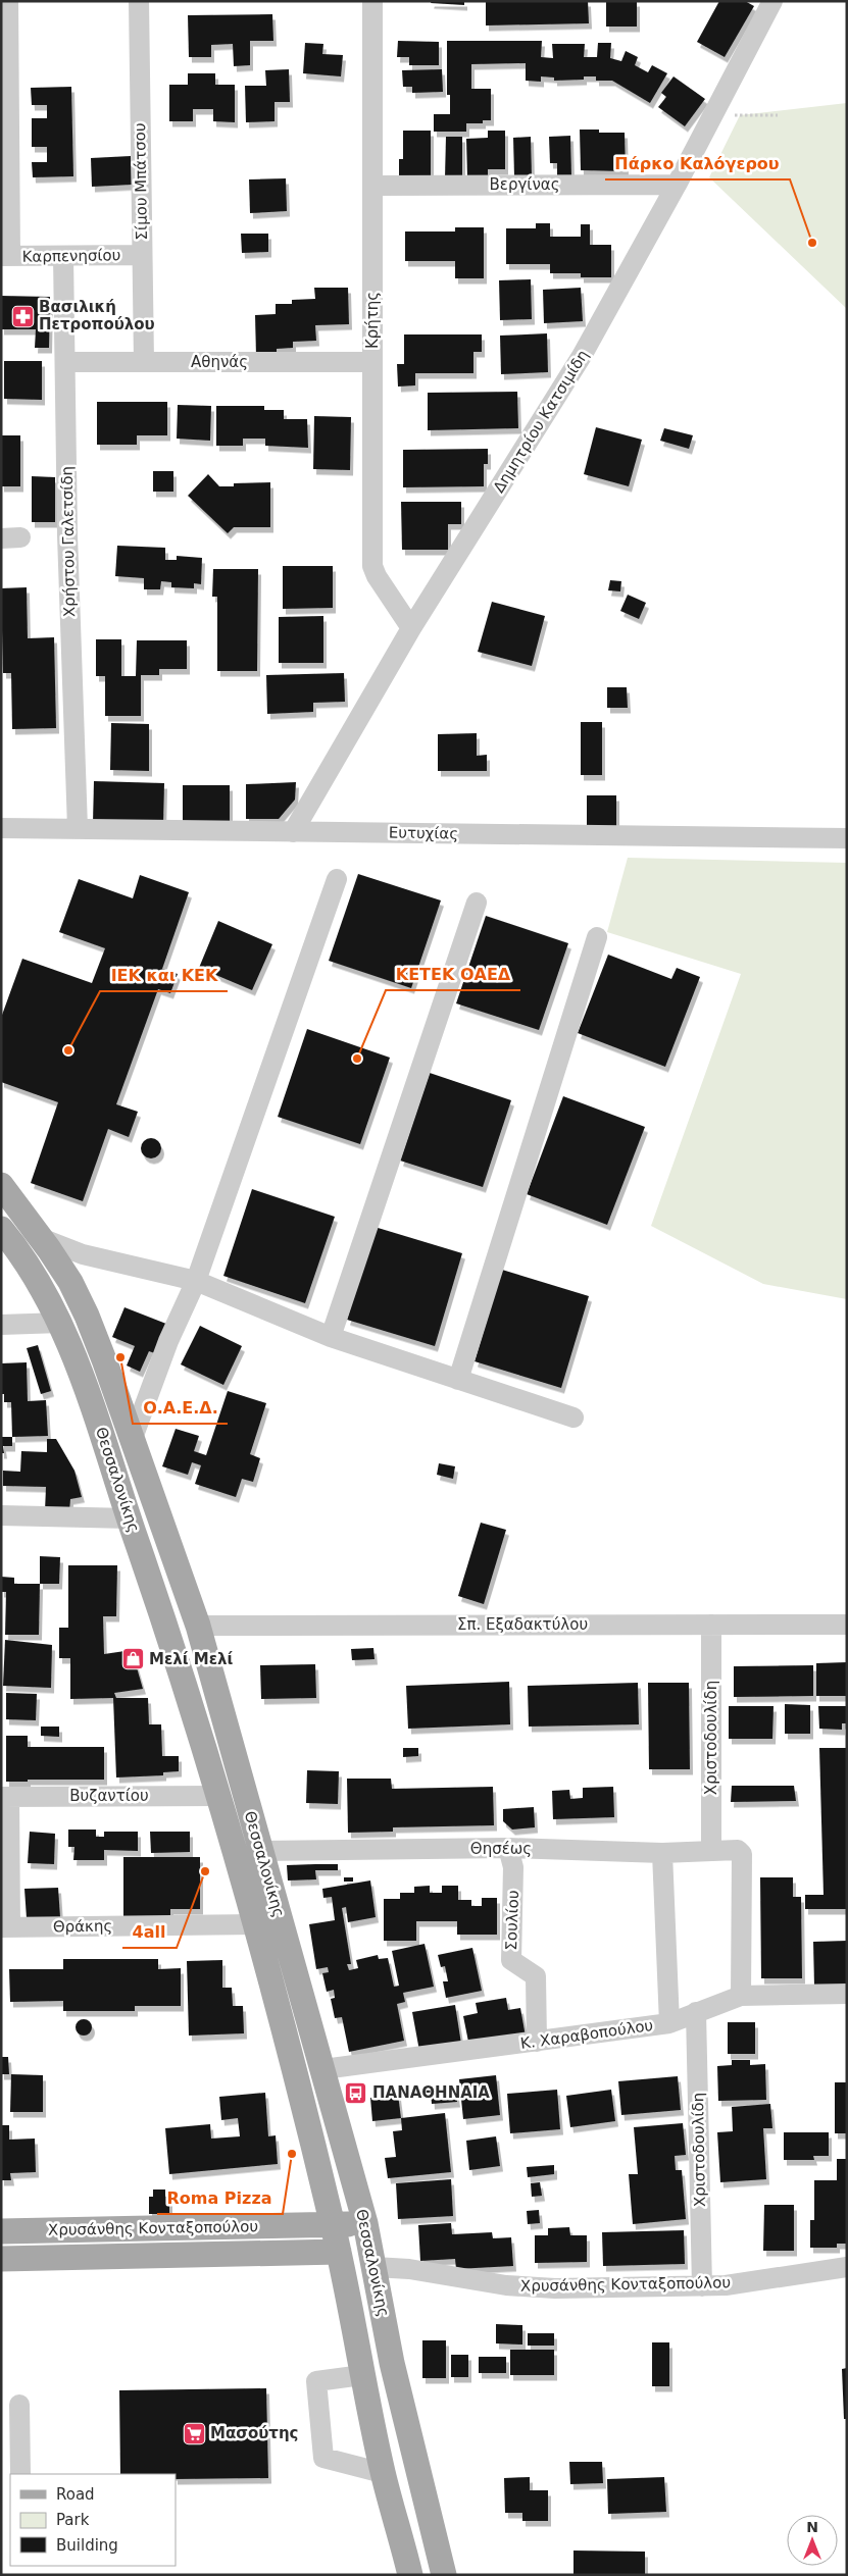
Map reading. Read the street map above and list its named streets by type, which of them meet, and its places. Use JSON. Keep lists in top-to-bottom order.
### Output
{
  "streets": {
    "main road": ["Θεσσαλονίκης", "Χρυσάνθης Κονταξοπούλου"],
    "street": [
      "Σίμου Μπάτσου",
      "Βεργίνας",
      "Καρπενησίου",
      "Κρήτης",
      "Αθηνάς",
      "Δημητρίου Κατσιμίδη",
      "Χρήστου Γαλετσίδη",
      "Ευτυχίας",
      "Σπ. Εξαδακτύλου",
      "Χριστοδουλίδη",
      "Βυζαντίου",
      "Θησέως",
      "Σουλίου",
      "Θράκης",
      "Κ. Χαραβοπούλου"
    ]
  },
  "crossings": [
    ["Σίμου Μπάτσου", "Καρπενησίου"],
    ["Σίμου Μπάτσου", "Αθηνάς"],
    ["Βεργίνας", "Κρήτης"],
    ["Βεργίνας", "Δημητρίου Κατσιμίδη"],
    ["Καρπενησίου", "Χρήστου Γαλετσίδη"],
    ["Κρήτης", "Αθηνάς"],
    ["Κρήτης", "Δημητρίου Κατσιμίδη"],
    ["Αθηνάς", "Χρήστου Γαλετσίδη"],
    ["Δημητρίου Κατσιμίδη", "Ευτυχίας"],
    ["Χρήστου Γαλετσίδη", "Ευτυχίας"],
    ["Θεσσαλονίκης", "Σπ. Εξαδακτύλου"],
    ["Θεσσαλονίκης", "Βυζαντίου"],
    ["Θεσσαλονίκης", "Θησέως"],
    ["Θεσσαλονίκης", "Θράκης"],
    ["Θεσσαλονίκης", "Κ. Χαραβοπούλου"],
    ["Θεσσαλονίκης", "Χρυσάνθης Κονταξοπούλου"],
    ["Σπ. Εξαδακτύλου", "Χριστοδουλίδη"],
    ["Χριστοδουλίδη", "Θησέως"],
    ["Χριστοδουλίδη", "Κ. Χαραβοπούλου"],
    ["Χριστοδουλίδη", "Χρυσάνθης Κονταξοπούλου"],
    ["Θησέως", "Σουλίου"],
    ["Θησέως", "Κ. Χαραβοπούλου"],
    ["Σουλίου", "Κ. Χαραβοπούλου"]
  ],
  "places": {
    "other": [
      "Πάρκο Καλόγερου",
      "ΙΕΚ και ΚΕΚ",
      "ΚΕΤΕΚ ΟΑΕΔ",
      "Ο.Α.Ε.Δ.",
      "4all",
      "Roma Pizza"
    ],
    "pharmacy": ["Βασιλική Πετροπούλου"],
    "shop": ["Μελί Μελί"],
    "bus stop": ["ΠΑΝΑΘΗΝΑΙΑ"],
    "supermarket": ["Μασούτης"]
  },
  "legend": ["Road", "Park", "Building"],
  "north": "top"
}
